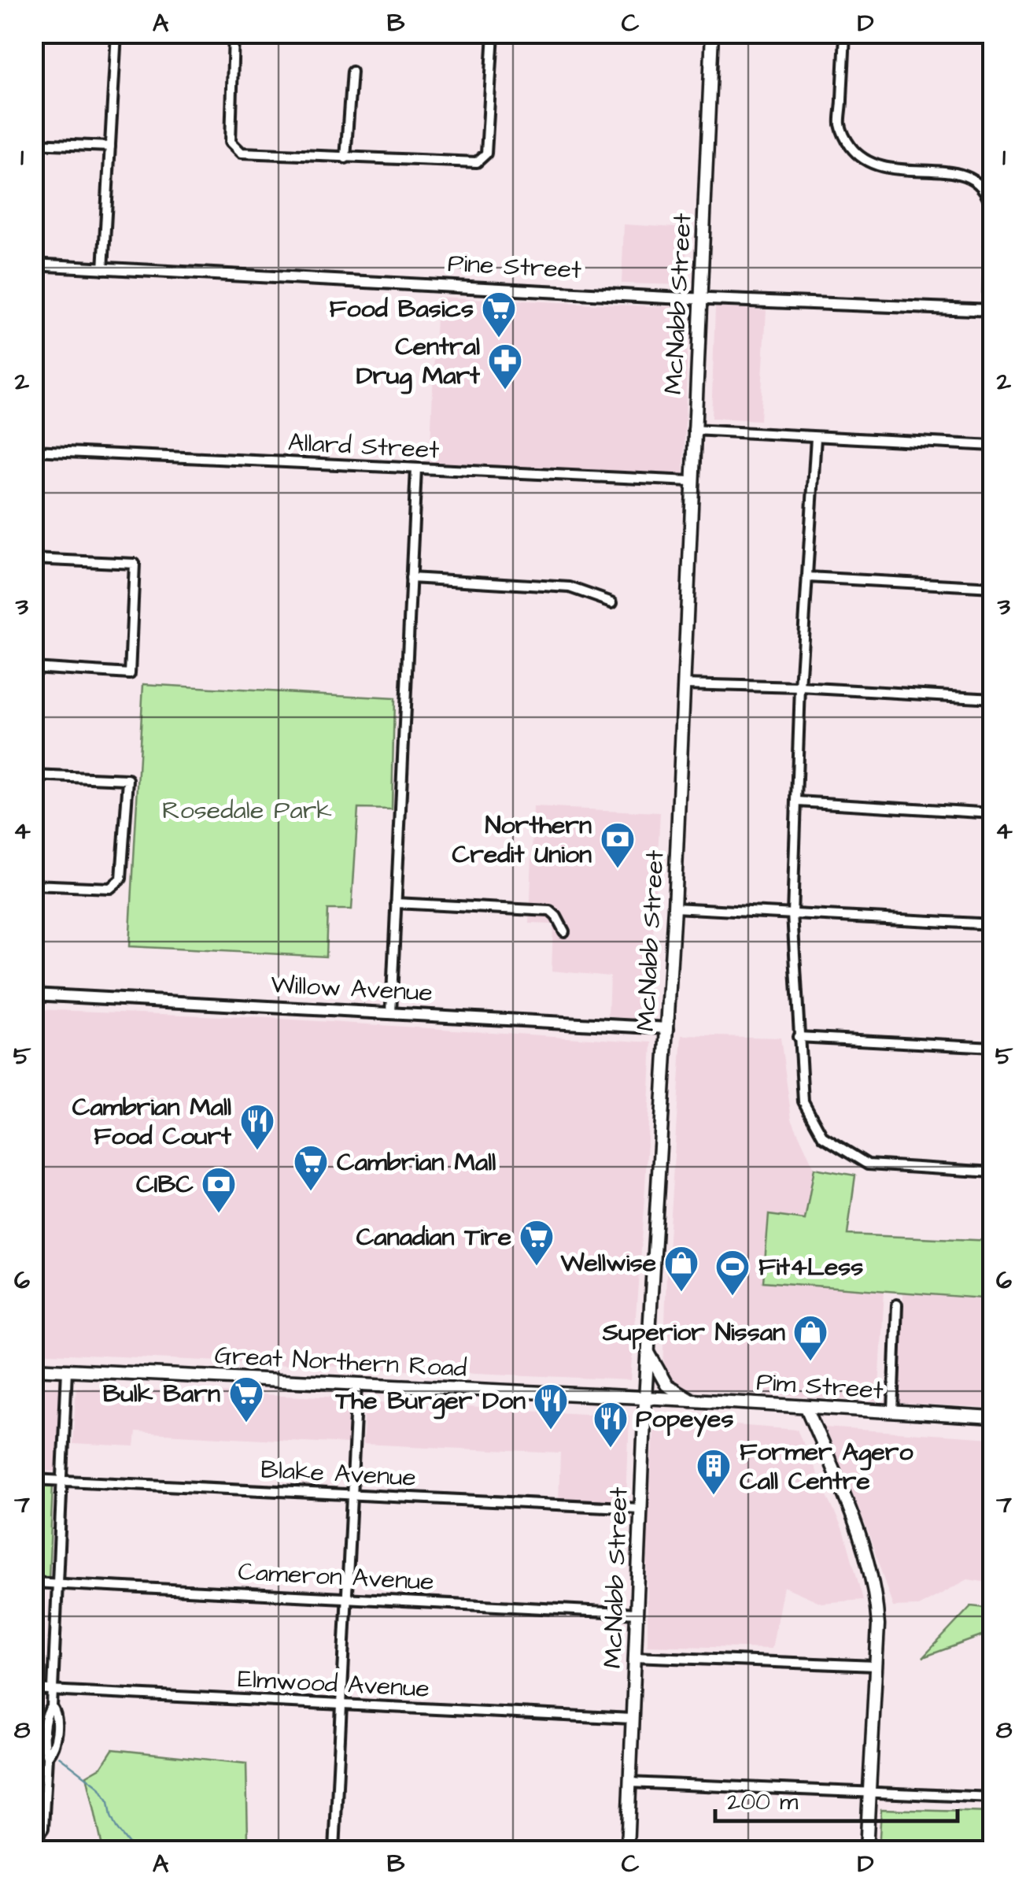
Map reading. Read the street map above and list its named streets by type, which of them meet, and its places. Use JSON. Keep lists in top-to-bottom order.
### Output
{
  "streets": {
    "main road": ["McNabb Street", "Great Northern Road", "Pim Street"],
    "street": [
      "Pine Street",
      "Allard Street",
      "Willow Avenue",
      "Blake Avenue",
      "Cameron Avenue",
      "Elmwood Avenue"
    ]
  },
  "crossings": [
    ["Pine Street", "McNabb Street"],
    ["McNabb Street", "Allard Street"],
    ["McNabb Street", "Willow Avenue"],
    ["McNabb Street", "Great Northern Road"],
    ["McNabb Street", "Pim Street"],
    ["McNabb Street", "Blake Avenue"],
    ["McNabb Street", "Cameron Avenue"],
    ["McNabb Street", "Elmwood Avenue"],
    ["Great Northern Road", "Pim Street"]
  ],
  "parks": ["Rosedale Park"],
  "places": {
    "supermarket": [
      "Food Basics",
      "Cambrian Mall",
      "Canadian Tire",
      "Bulk Barn"
    ],
    "pharmacy": ["Central Drug Mart"],
    "bank": ["Northern Credit Union", "CIBC"],
    "restaurant": ["Cambrian Mall Food Court", "The Burger Don", "Popeyes"],
    "shop": ["Wellwise", "Superior Nissan"],
    "sports": ["Fit4Less"],
    "building": ["Former Agero Call Centre"]
  },
  "scale_bar": "200 m",
  "grid": {
    "columns": [
      "A",
      "B",
      "C",
      "D"
    ],
    "rows": [
      "1",
      "2",
      "3",
      "4",
      "5",
      "6",
      "7",
      "8"
    ]
  }
}
